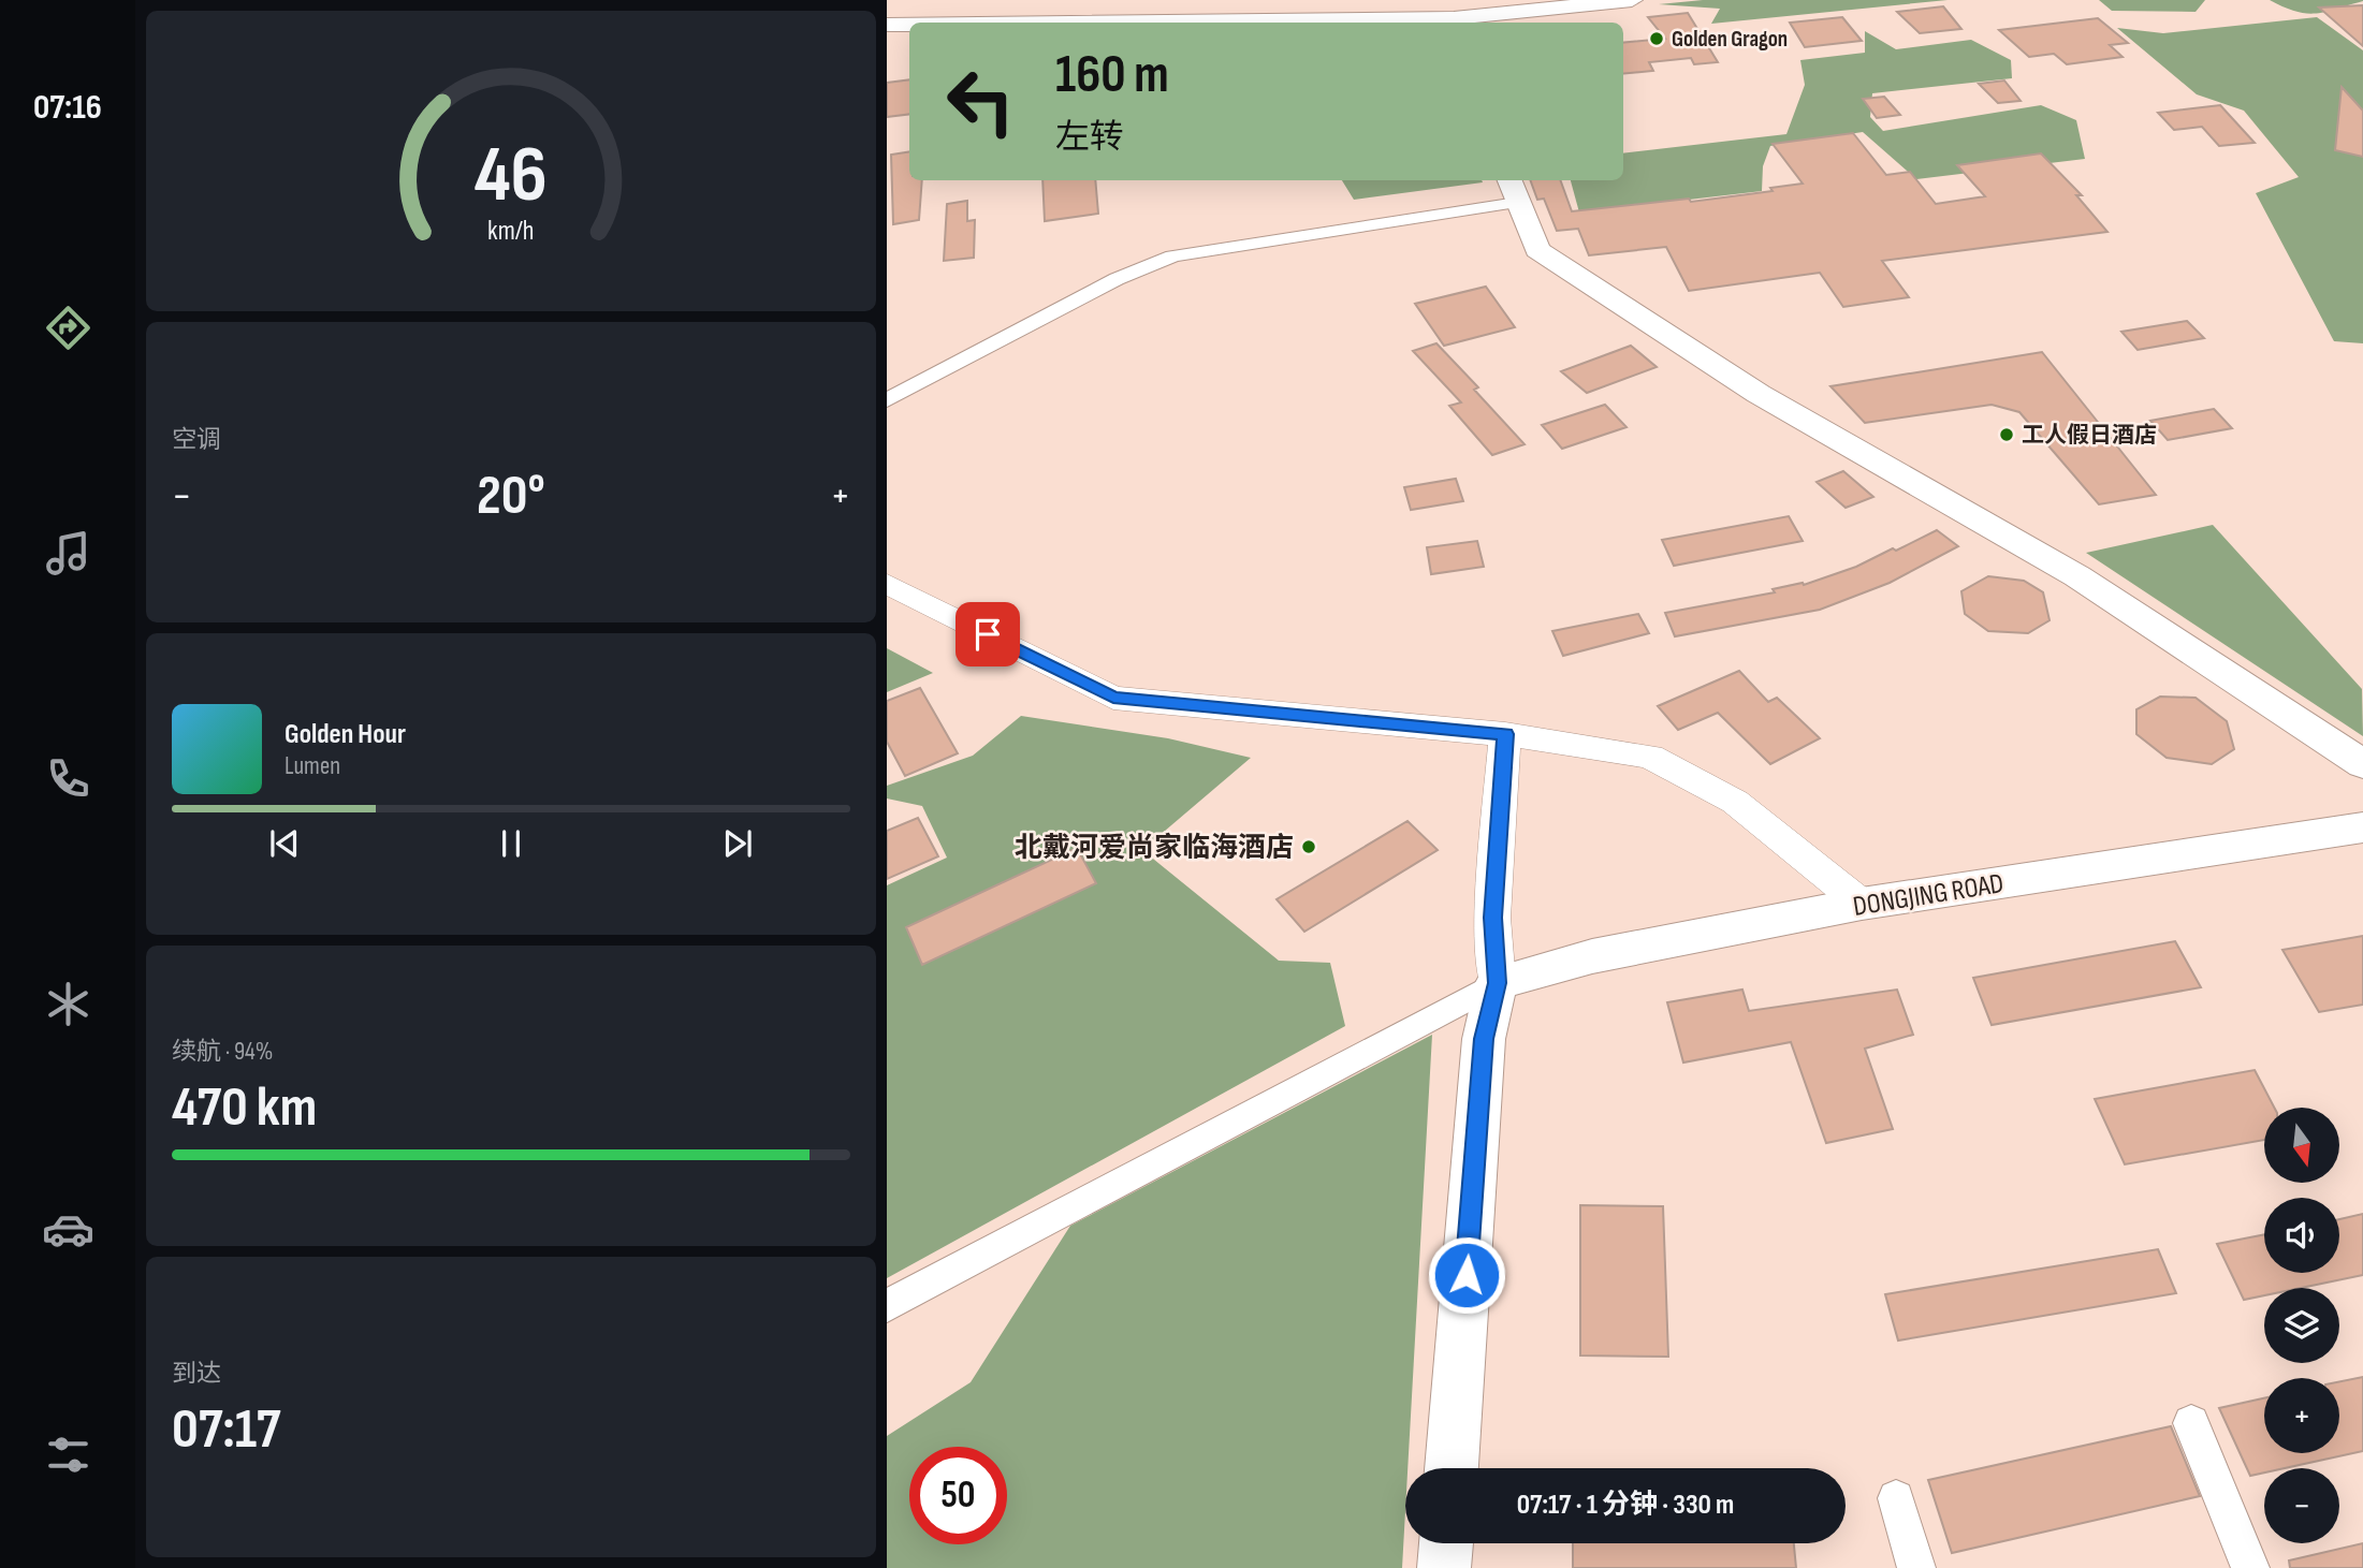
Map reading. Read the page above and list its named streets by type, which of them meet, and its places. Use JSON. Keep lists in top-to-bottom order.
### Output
{
  "streets": {
    "main road": ["DONGJING ROAD"]
  },
  "places": ["Golden Gragon", "工人假日酒店", "北戴河爱尚家临海酒店"],
  "north": "bottom",
  "page": {
    "tabs": "07:16",
    "turn": ["160 m", "左转"],
    "tile": [
      "空调",
      ["续航 · 94%", "470 km"],
      ["到达", "07:17"]
    ],
    "heat": ["−", "20°", "+"],
    "song": ["Golden Hour", "Lumen"],
    "map_buttons": ["+", "−"],
    "limit": "50",
    "trip": "07:17 · 1 分钟 · 330 m",
    "gauge": ["46", "km/h"]
  }
}
